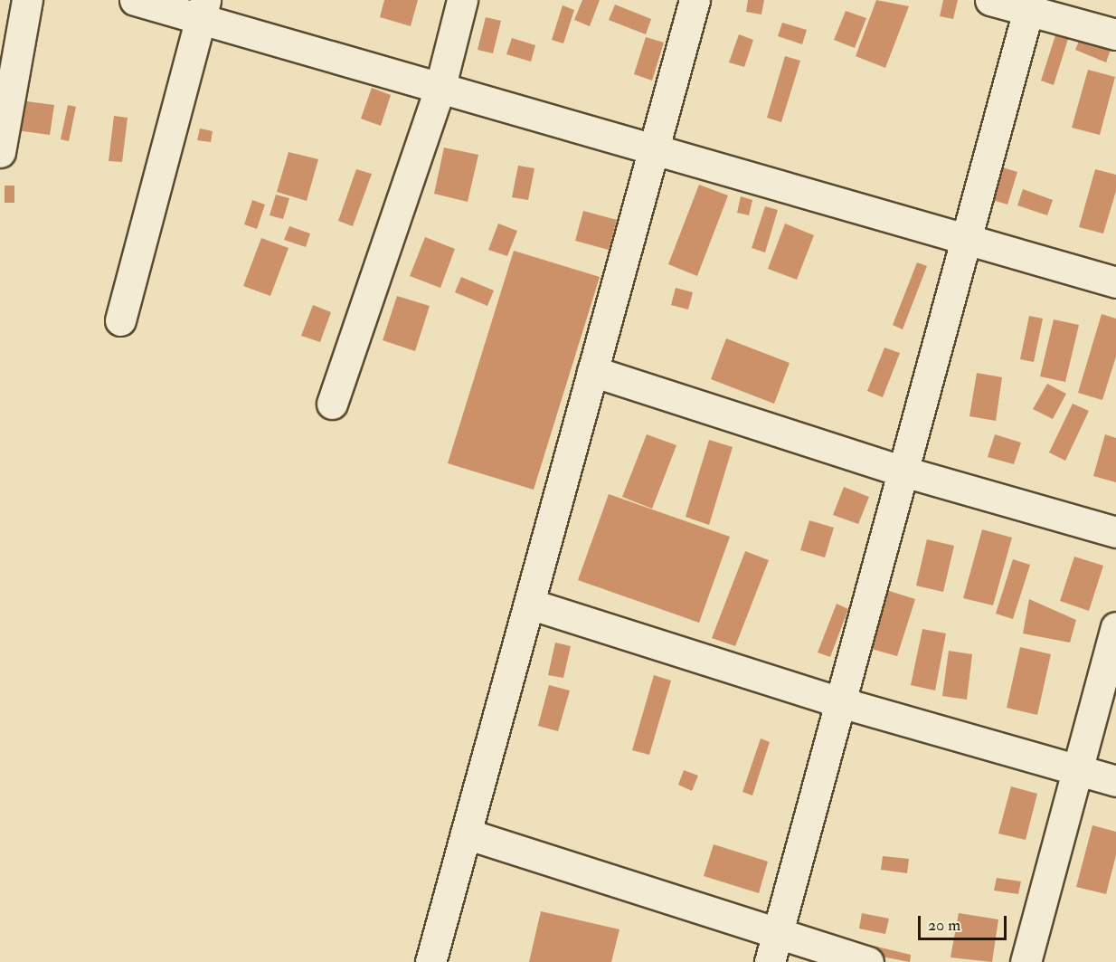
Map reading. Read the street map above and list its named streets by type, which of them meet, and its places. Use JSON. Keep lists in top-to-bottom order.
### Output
{
  "scale_bar": "20 m"
}
